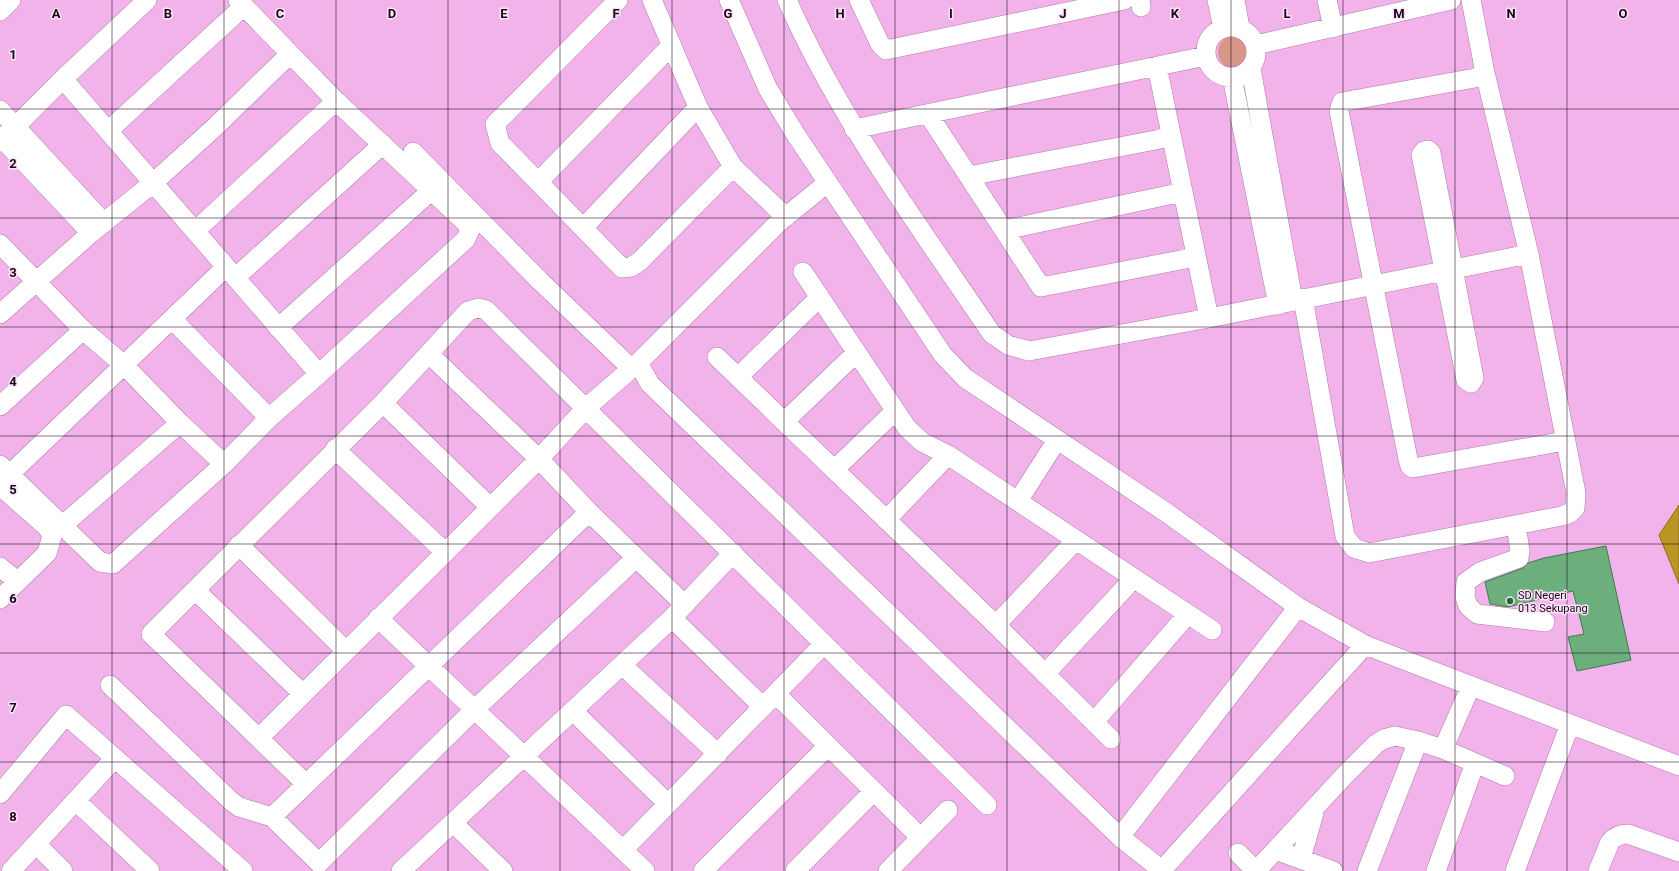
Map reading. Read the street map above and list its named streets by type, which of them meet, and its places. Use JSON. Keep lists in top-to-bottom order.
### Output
{
  "places": ["SD Negeri 013 Sekupang"],
  "grid": {
    "columns": [
      "A",
      "B",
      "C",
      "D",
      "E",
      "F",
      "G",
      "H",
      "I",
      "J",
      "K",
      "L",
      "M",
      "N",
      "O"
    ],
    "rows": [
      "1",
      "2",
      "3",
      "4",
      "5",
      "6",
      "7",
      "8"
    ]
  }
}
